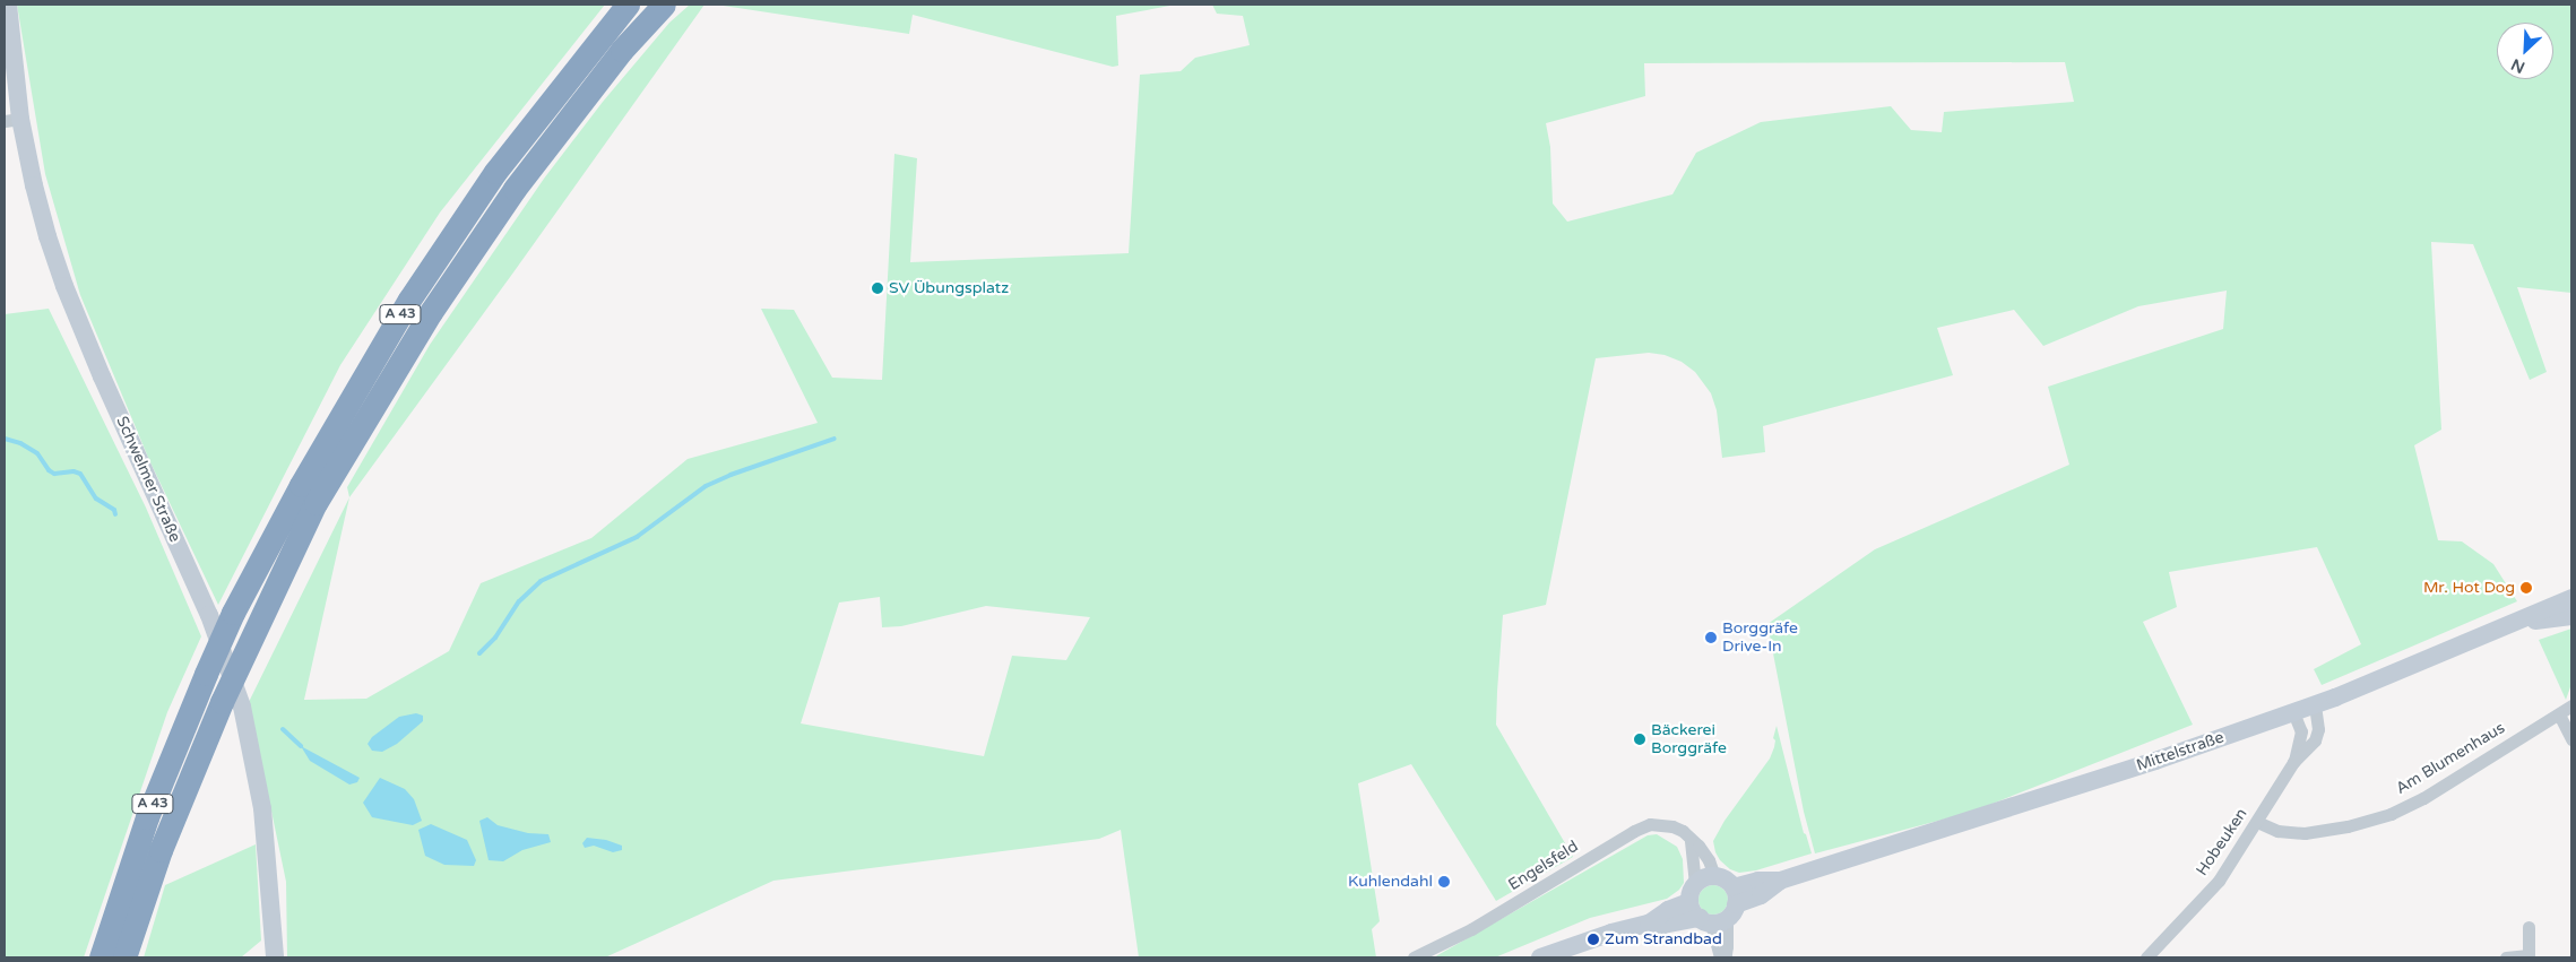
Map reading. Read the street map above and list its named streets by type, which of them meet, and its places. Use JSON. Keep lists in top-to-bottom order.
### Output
{
  "streets": {
    "highway": ["A 43"],
    "main road": ["Schwelmer Straße", "Mittelstraße"],
    "street": ["Am Blumenhaus", "Hobeuken", "Engelsfeld"]
  },
  "crossings": [
    ["Mittelstraße", "Hobeuken"],
    ["Am Blumenhaus", "Hobeuken"]
  ],
  "places": [
    "SV Übungsplatz",
    "Mr. Hot Dog",
    "Borggräfe Drive-In",
    "Bäckerei Borggräfe",
    "Kuhlendahl",
    "Zum Strandbad"
  ],
  "north": "bottom left"
}
